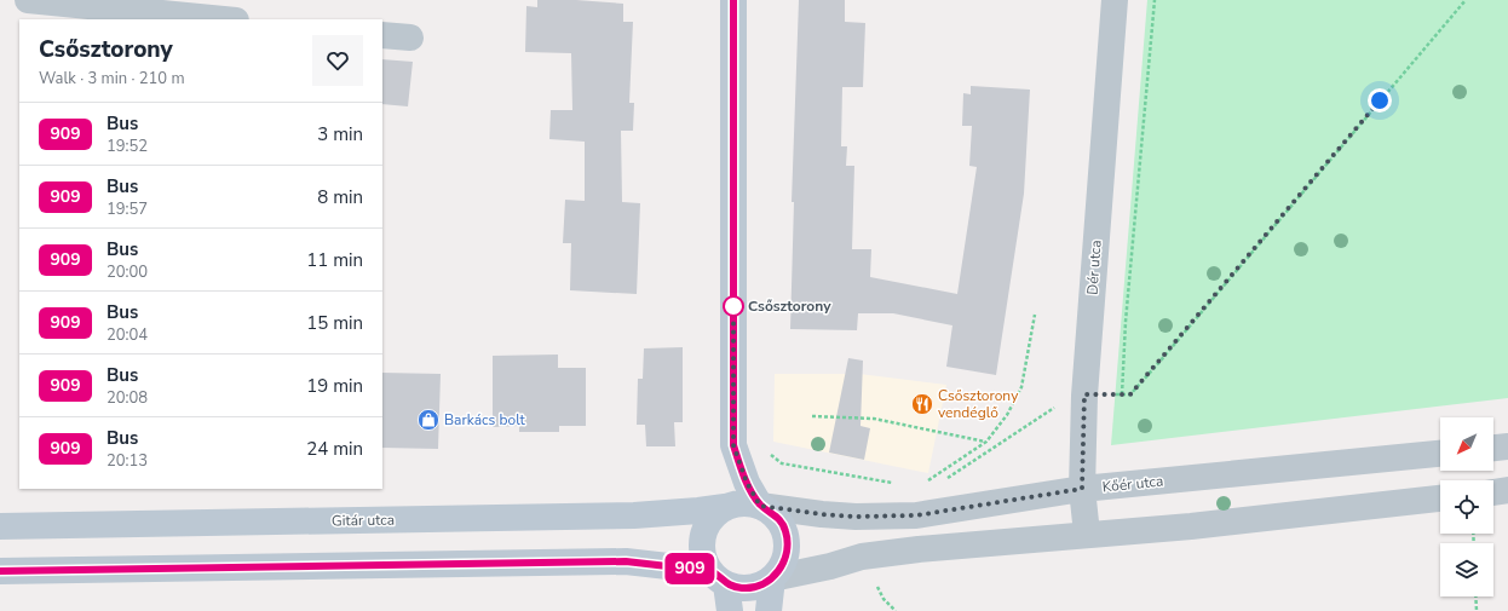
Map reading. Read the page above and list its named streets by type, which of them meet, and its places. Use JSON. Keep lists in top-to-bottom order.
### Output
{
  "streets": {
    "street": ["Dér utca", "Kőér utca", "Gitár utca"]
  },
  "crossings": [
    ["Dér utca", "Kőér utca"],
    ["Kőér utca", "Gitár utca"]
  ],
  "places": {
    "other": ["Csősztorony"],
    "restaurant": ["Csősztorony vendéglő"],
    "shop": ["Barkács bolt"]
  },
  "lines": ["bus line 909"],
  "north": "bottom left",
  "page": {
    "on_map": "909",
    "heading": ["Csősztorony", "Walk · 3 min · 210 m"],
    "list": [
      {
        "mark": "909",
        "name": "Bus",
        "note": "19:52",
        "value": "3 min"
      },
      {
        "mark": "909",
        "name": "Bus",
        "note": "19:57",
        "value": "8 min"
      },
      {
        "mark": "909",
        "name": "Bus",
        "note": "20:00",
        "value": "11 min"
      },
      {
        "mark": "909",
        "name": "Bus",
        "note": "20:04",
        "value": "15 min"
      },
      {
        "mark": "909",
        "name": "Bus",
        "note": "20:08",
        "value": "19 min"
      },
      {
        "mark": "909",
        "name": "Bus",
        "note": "20:13",
        "value": "24 min"
      }
    ]
  }
}
